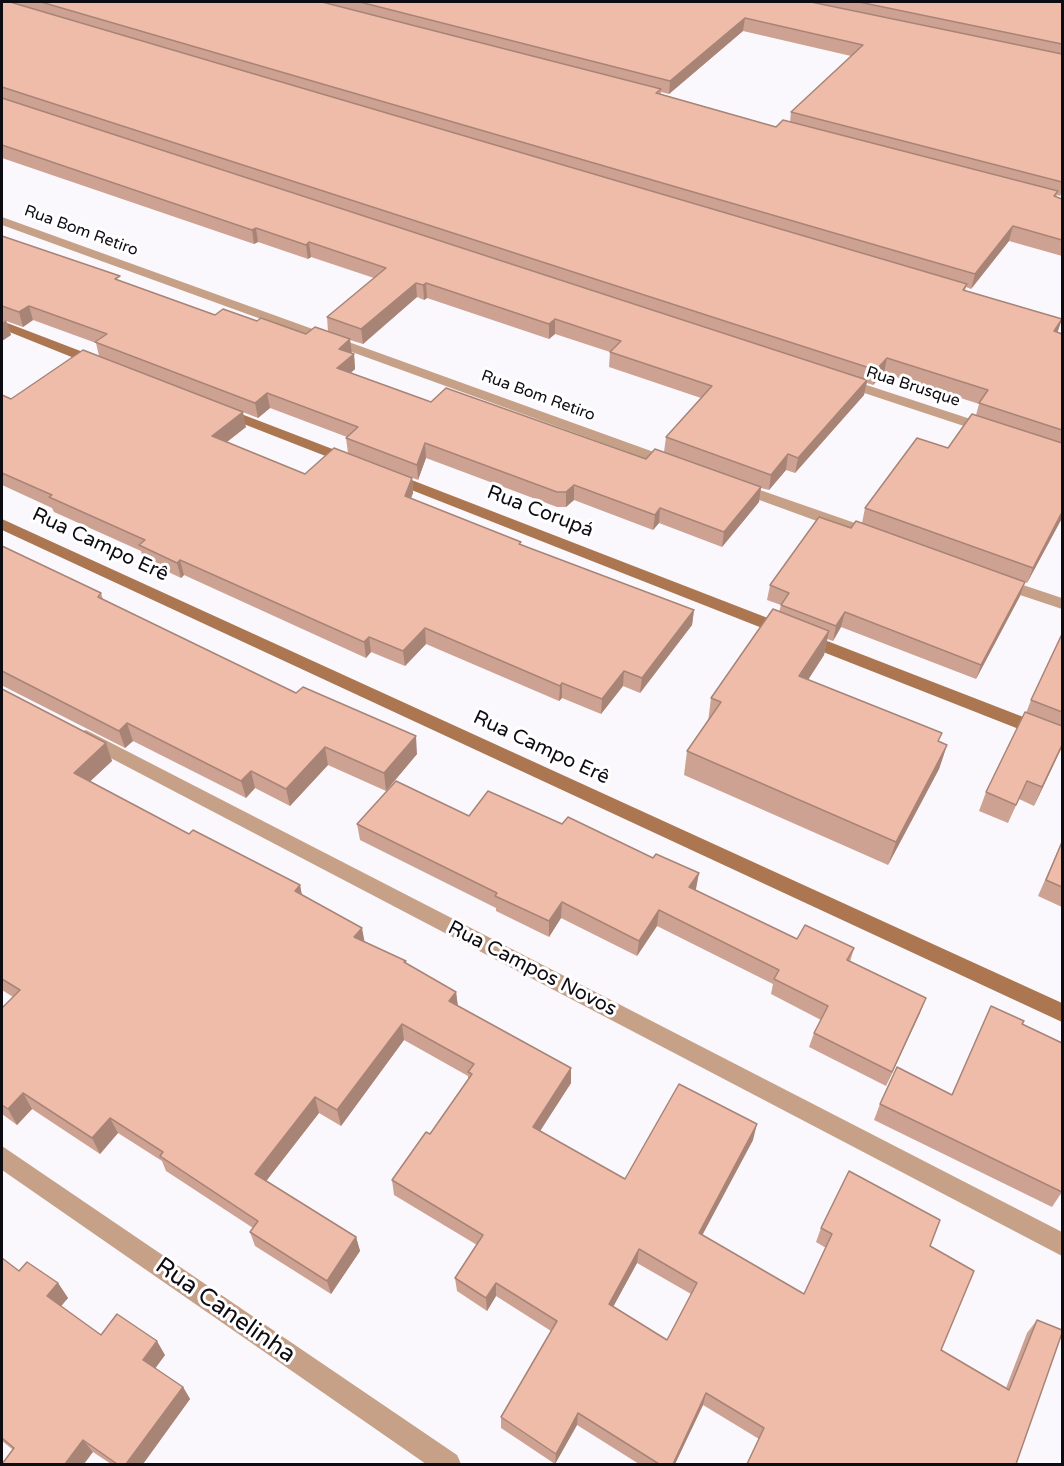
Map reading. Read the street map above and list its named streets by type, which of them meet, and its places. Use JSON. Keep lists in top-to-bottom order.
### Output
{
  "streets": {
    "street": [
      "Rua Bom Retiro",
      "Rua Brusque",
      "Rua Corupá",
      "Rua Campo Erê",
      "Rua Campos Novos",
      "Rua Canelinha"
    ]
  }
}
